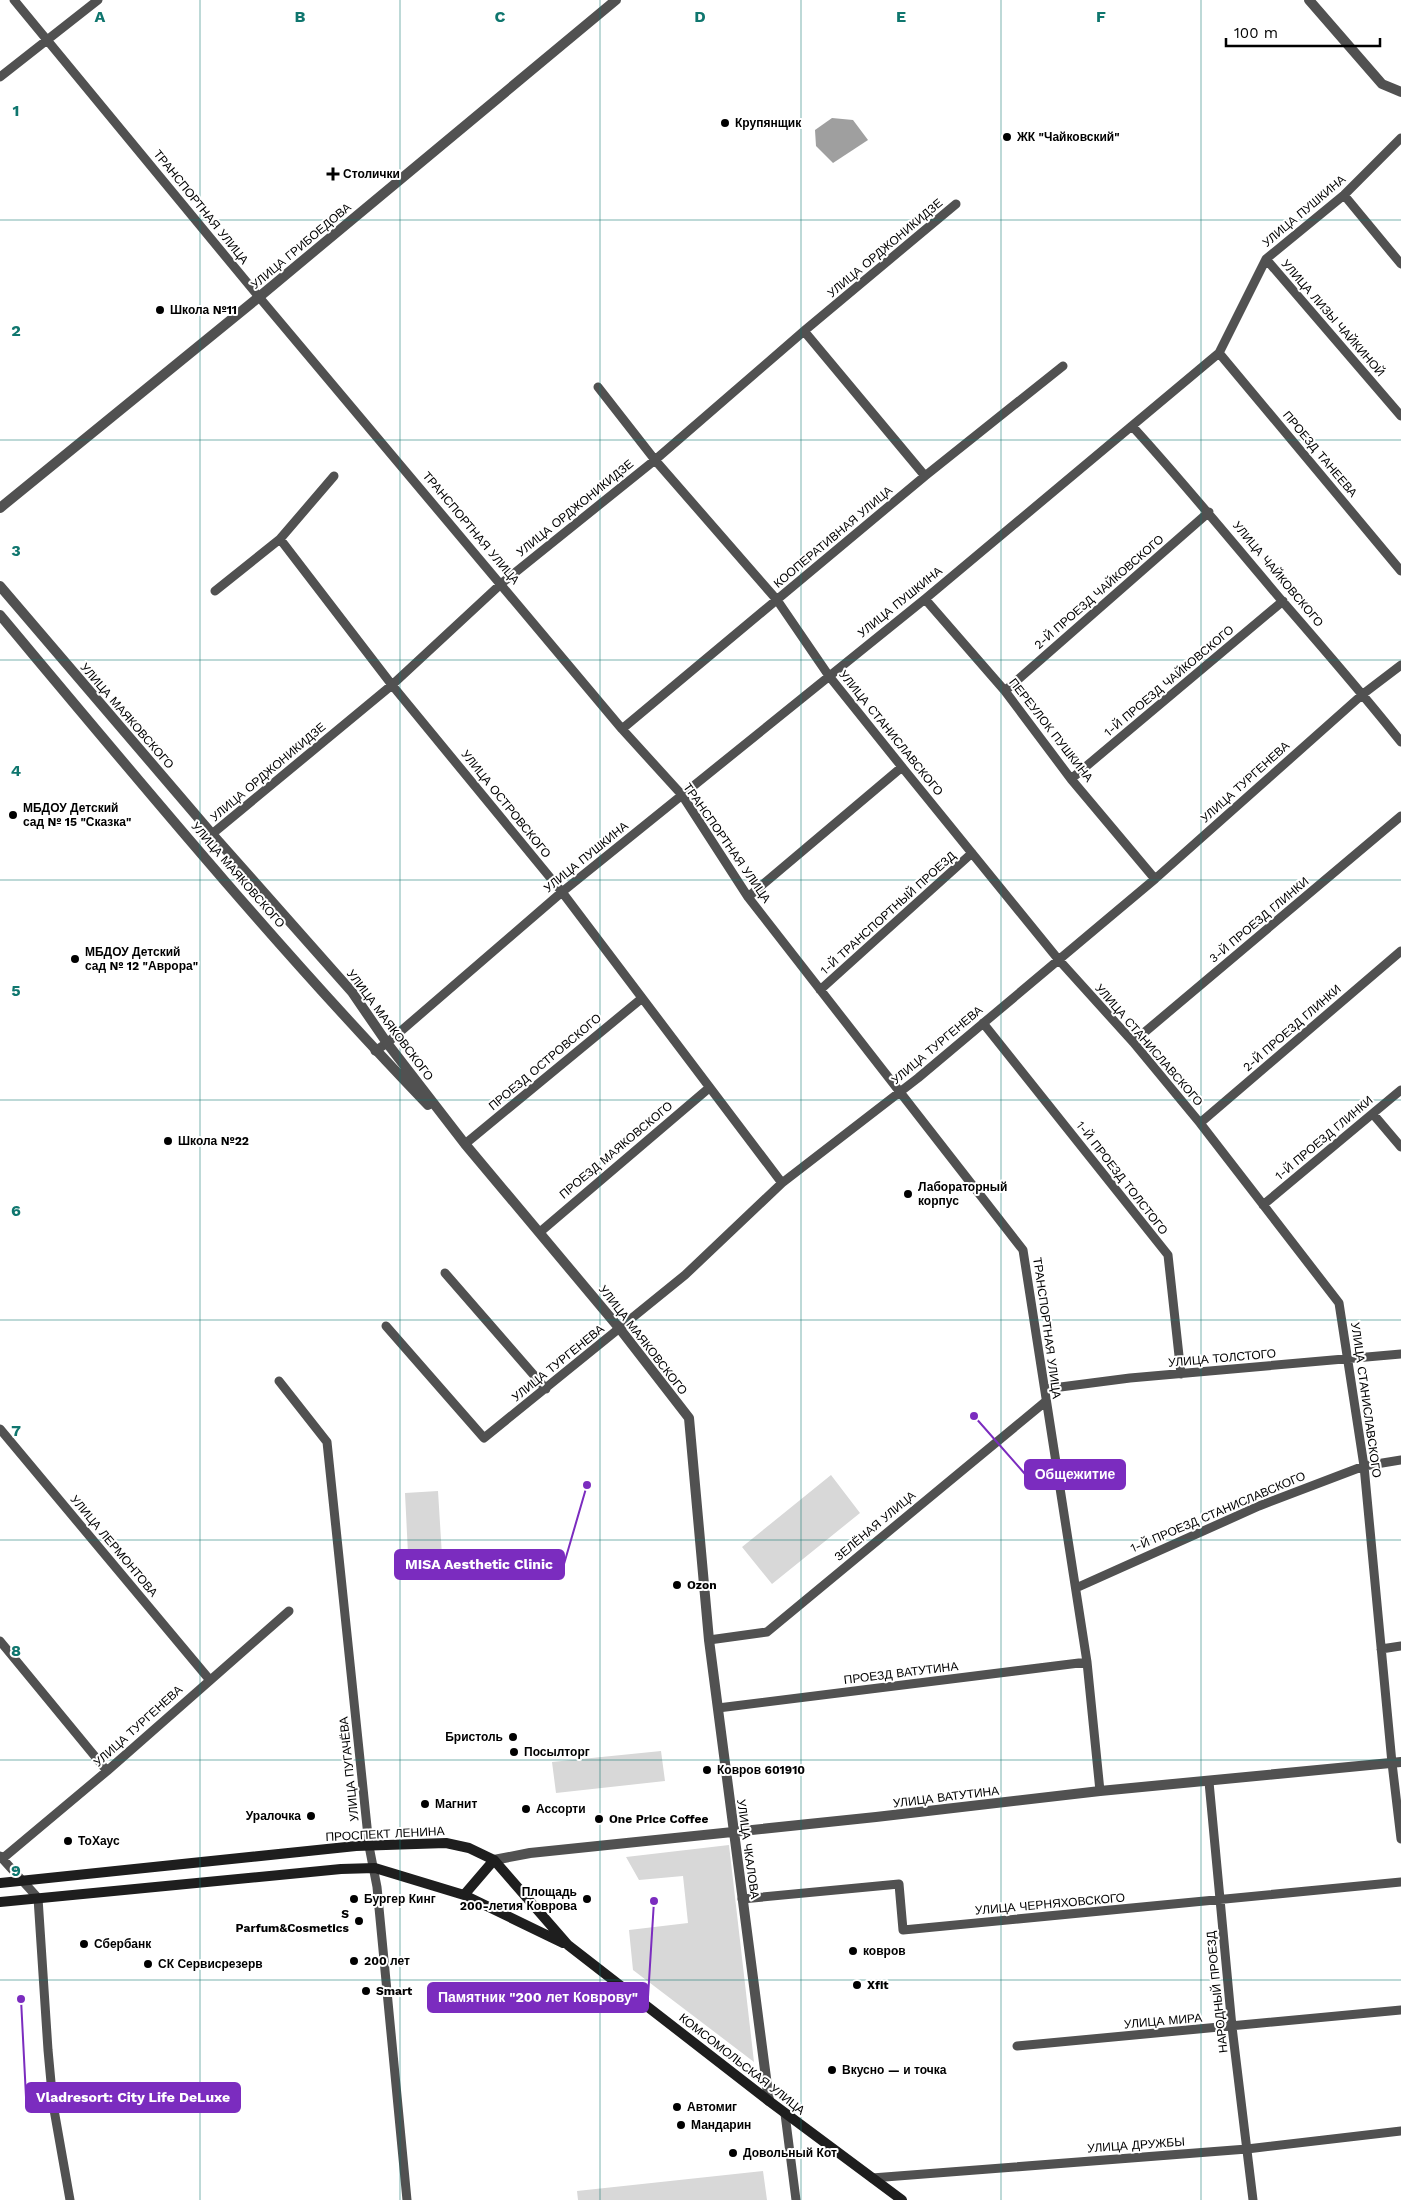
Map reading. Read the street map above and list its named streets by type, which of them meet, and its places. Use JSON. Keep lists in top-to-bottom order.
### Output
{
  "streets": {
    "main road": ["ПРОСПЕКТ ЛЕНИНА", "КОМСОМОЛЬСКАЯ УЛИЦА"],
    "street": [
      "ТРАНСПОРТНАЯ УЛИЦА",
      "УЛИЦА ПУШКИНА",
      "УЛИЦА ГРИБОЕДОВА",
      "УЛИЦА ОРДЖОНИКИДЗЕ",
      "УЛИЦА ЛИЗЫ ЧАЙКИНОЙ",
      "ПРОЕЗД ТАНЕЕВА",
      "КООПЕРАТИВНАЯ УЛИЦА",
      "УЛИЦА ЧАЙКОВСКОГО",
      "2-Й ПРОЕЗД ЧАЙКОВСКОГО",
      "1-Й ПРОЕЗД ЧАЙКОВСКОГО",
      "УЛИЦА МАЯКОВСКОГО",
      "ПЕРЕУЛОК ПУШКИНА",
      "УЛИЦА СТАНИСЛАВСКОГО",
      "УЛИЦА ТУРГЕНЕВА",
      "УЛИЦА ОСТРОВСКОГО",
      "1-Й ТРАНСПОРТНЫЙ ПРОЕЗД",
      "3-Й ПРОЕЗД ГЛИНКИ",
      "2-Й ПРОЕЗД ГЛИНКИ",
      "ПРОЕЗД ОСТРОВСКОГО",
      "1-Й ПРОЕЗД ГЛИНКИ",
      "ПРОЕЗД МАЯКОВСКОГО",
      "1-Й ПРОЕЗД ТОЛСТОГО",
      "УЛИЦА ТОЛСТОГО",
      "1-Й ПРОЕЗД СТАНИСЛАВСКОГО",
      "ЗЕЛЁНАЯ УЛИЦА",
      "УЛИЦА ЛЕРМОНТОВА",
      "ПРОЕЗД ВАТУТИНА",
      "УЛИЦА ПУГАЧЁВА",
      "УЛИЦА ВАТУТИНА",
      "УЛИЦА ЧКАЛОВА",
      "УЛИЦА ЧЕРНЯХОВСКОГО",
      "НАРОДНЫЙ ПРОЕЗД",
      "УЛИЦА МИРА",
      "УЛИЦА ДРУЖБЫ"
    ]
  },
  "crossings": [
    ["ТРАНСПОРТНАЯ УЛИЦА", "УЛИЦА ПУШКИНА"],
    ["ТРАНСПОРТНАЯ УЛИЦА", "УЛИЦА ГРИБОЕДОВА"],
    ["ТРАНСПОРТНАЯ УЛИЦА", "УЛИЦА ОРДЖОНИКИДЗЕ"],
    ["ТРАНСПОРТНАЯ УЛИЦА", "КООПЕРАТИВНАЯ УЛИЦА"],
    ["ТРАНСПОРТНАЯ УЛИЦА", "УЛИЦА ТУРГЕНЕВА"],
    ["ТРАНСПОРТНАЯ УЛИЦА", "1-Й ТРАНСПОРТНЫЙ ПРОЕЗД"],
    ["ТРАНСПОРТНАЯ УЛИЦА", "УЛИЦА ТОЛСТОГО"],
    ["ТРАНСПОРТНАЯ УЛИЦА", "1-Й ПРОЕЗД СТАНИСЛАВСКОГО"],
    ["ТРАНСПОРТНАЯ УЛИЦА", "ЗЕЛЁНАЯ УЛИЦА"],
    ["ТРАНСПОРТНАЯ УЛИЦА", "ПРОЕЗД ВАТУТИНА"],
    ["ТРАНСПОРТНАЯ УЛИЦА", "УЛИЦА ВАТУТИНА"],
    ["УЛИЦА ПУШКИНА", "УЛИЦА ЛИЗЫ ЧАЙКИНОЙ"],
    ["УЛИЦА ПУШКИНА", "ПРОЕЗД ТАНЕЕВА"],
    ["УЛИЦА ПУШКИНА", "УЛИЦА ЧАЙКОВСКОГО"],
    ["УЛИЦА ПУШКИНА", "УЛИЦА МАЯКОВСКОГО"],
    ["УЛИЦА ПУШКИНА", "ПЕРЕУЛОК ПУШКИНА"],
    ["УЛИЦА ПУШКИНА", "УЛИЦА СТАНИСЛАВСКОГО"],
    ["УЛИЦА ПУШКИНА", "УЛИЦА ОСТРОВСКОГО"],
    ["УЛИЦА ОРДЖОНИКИДЗЕ", "УЛИЦА МАЯКОВСКОГО"],
    ["УЛИЦА ОРДЖОНИКИДЗЕ", "УЛИЦА СТАНИСЛАВСКОГО"],
    ["УЛИЦА ОРДЖОНИКИДЗЕ", "УЛИЦА ОСТРОВСКОГО"],
    ["КООПЕРАТИВНАЯ УЛИЦА", "УЛИЦА СТАНИСЛАВСКОГО"],
    ["УЛИЦА ЧАЙКОВСКОГО", "2-Й ПРОЕЗД ЧАЙКОВСКОГО"],
    ["УЛИЦА ЧАЙКОВСКОГО", "1-Й ПРОЕЗД ЧАЙКОВСКОГО"],
    ["УЛИЦА ЧАЙКОВСКОГО", "УЛИЦА ТУРГЕНЕВА"],
    ["2-Й ПРОЕЗД ЧАЙКОВСКОГО", "ПЕРЕУЛОК ПУШКИНА"],
    ["1-Й ПРОЕЗД ЧАЙКОВСКОГО", "ПЕРЕУЛОК ПУШКИНА"],
    ["УЛИЦА МАЯКОВСКОГО", "УЛИЦА ТУРГЕНЕВА"],
    ["УЛИЦА МАЯКОВСКОГО", "ПРОЕЗД ОСТРОВСКОГО"],
    ["УЛИЦА МАЯКОВСКОГО", "ПРОЕЗД МАЯКОВСКОГО"],
    ["УЛИЦА МАЯКОВСКОГО", "УЛИЦА ЧКАЛОВА"],
    ["ПЕРЕУЛОК ПУШКИНА", "УЛИЦА ТУРГЕНЕВА"],
    ["УЛИЦА СТАНИСЛАВСКОГО", "УЛИЦА ТУРГЕНЕВА"],
    ["УЛИЦА СТАНИСЛАВСКОГО", "1-Й ТРАНСПОРТНЫЙ ПРОЕЗД"],
    ["УЛИЦА СТАНИСЛАВСКОГО", "3-Й ПРОЕЗД ГЛИНКИ"],
    ["УЛИЦА СТАНИСЛАВСКОГО", "2-Й ПРОЕЗД ГЛИНКИ"],
    ["УЛИЦА СТАНИСЛАВСКОГО", "1-Й ПРОЕЗД ГЛИНКИ"],
    ["УЛИЦА СТАНИСЛАВСКОГО", "УЛИЦА ТОЛСТОГО"],
    ["УЛИЦА СТАНИСЛАВСКОГО", "1-Й ПРОЕЗД СТАНИСЛАВСКОГО"],
    ["УЛИЦА СТАНИСЛАВСКОГО", "УЛИЦА ВАТУТИНА"],
    ["УЛИЦА ТУРГЕНЕВА", "УЛИЦА ОСТРОВСКОГО"],
    ["УЛИЦА ТУРГЕНЕВА", "1-Й ПРОЕЗД ТОЛСТОГО"],
    ["УЛИЦА ТУРГЕНЕВА", "УЛИЦА ЛЕРМОНТОВА"],
    ["УЛИЦА ОСТРОВСКОГО", "ПРОЕЗД ОСТРОВСКОГО"],
    ["УЛИЦА ОСТРОВСКОГО", "ПРОЕЗД МАЯКОВСКОГО"],
    ["1-Й ПРОЕЗД ТОЛСТОГО", "УЛИЦА ТОЛСТОГО"],
    ["ЗЕЛЁНАЯ УЛИЦА", "УЛИЦА ЧКАЛОВА"],
    ["ПРОЕЗД ВАТУТИНА", "УЛИЦА ЧКАЛОВА"],
    ["УЛИЦА ПУГАЧЁВА", "ПРОСПЕКТ ЛЕНИНА"],
    ["УЛИЦА ВАТУТИНА", "ПРОСПЕКТ ЛЕНИНА"],
    ["УЛИЦА ВАТУТИНА", "УЛИЦА ЧКАЛОВА"],
    ["УЛИЦА ВАТУТИНА", "НАРОДНЫЙ ПРОЕЗД"],
    ["УЛИЦА ВАТУТИНА", "КОМСОМОЛЬСКАЯ УЛИЦА"],
    ["ПРОСПЕКТ ЛЕНИНА", "КОМСОМОЛЬСКАЯ УЛИЦА"],
    ["УЛИЦА ЧКАЛОВА", "УЛИЦА ЧЕРНЯХОВСКОГО"],
    ["УЛИЦА ЧКАЛОВА", "КОМСОМОЛЬСКАЯ УЛИЦА"],
    ["УЛИЦА ЧЕРНЯХОВСКОГО", "НАРОДНЫЙ ПРОЕЗД"],
    ["НАРОДНЫЙ ПРОЕЗД", "УЛИЦА МИРА"],
    ["НАРОДНЫЙ ПРОЕЗД", "УЛИЦА ДРУЖБЫ"],
    ["КОМСОМОЛЬСКАЯ УЛИЦА", "УЛИЦА ДРУЖБЫ"]
  ],
  "places": {
    "other": [
      "Крупянщик",
      "ЖК \"Чайковский\"",
      "Школа №11",
      "МБДОУ Детский сад № 15 \"Сказка\"",
      "МБДОУ Детский сад № 12 \"Аврора\"",
      "Школа №22",
      "Лабораторный корпус",
      "Общежитие",
      "MISA Aesthetic Clinic",
      "Ozon",
      "Бристоль",
      "Посылторг",
      "Ковров 601910",
      "Магнит",
      "Ассорти",
      "Уралочка",
      "One Price Coffee",
      "ТоХаус",
      "Бургер Кинг",
      "Площадь 200-летия Коврова",
      "Памятник \"200 лет Коврову\"",
      "S Parfum&Cosmetics",
      "Сбербанк",
      "ковров",
      "200 лет",
      "СК Сервисрезерв",
      "Xfit",
      "Smart",
      "Vladresort: City Life DeLuxe",
      "Вкусно — и точка",
      "Автомиг",
      "Мандарин",
      "Довольный Кот"
    ],
    "health": ["Столички"]
  },
  "scale_bar": "100 m",
  "grid": {
    "columns": [
      "A",
      "B",
      "C",
      "D",
      "E",
      "F"
    ],
    "rows": [
      "1",
      "2",
      "3",
      "4",
      "5",
      "6",
      "7",
      "8",
      "9"
    ]
  }
}
